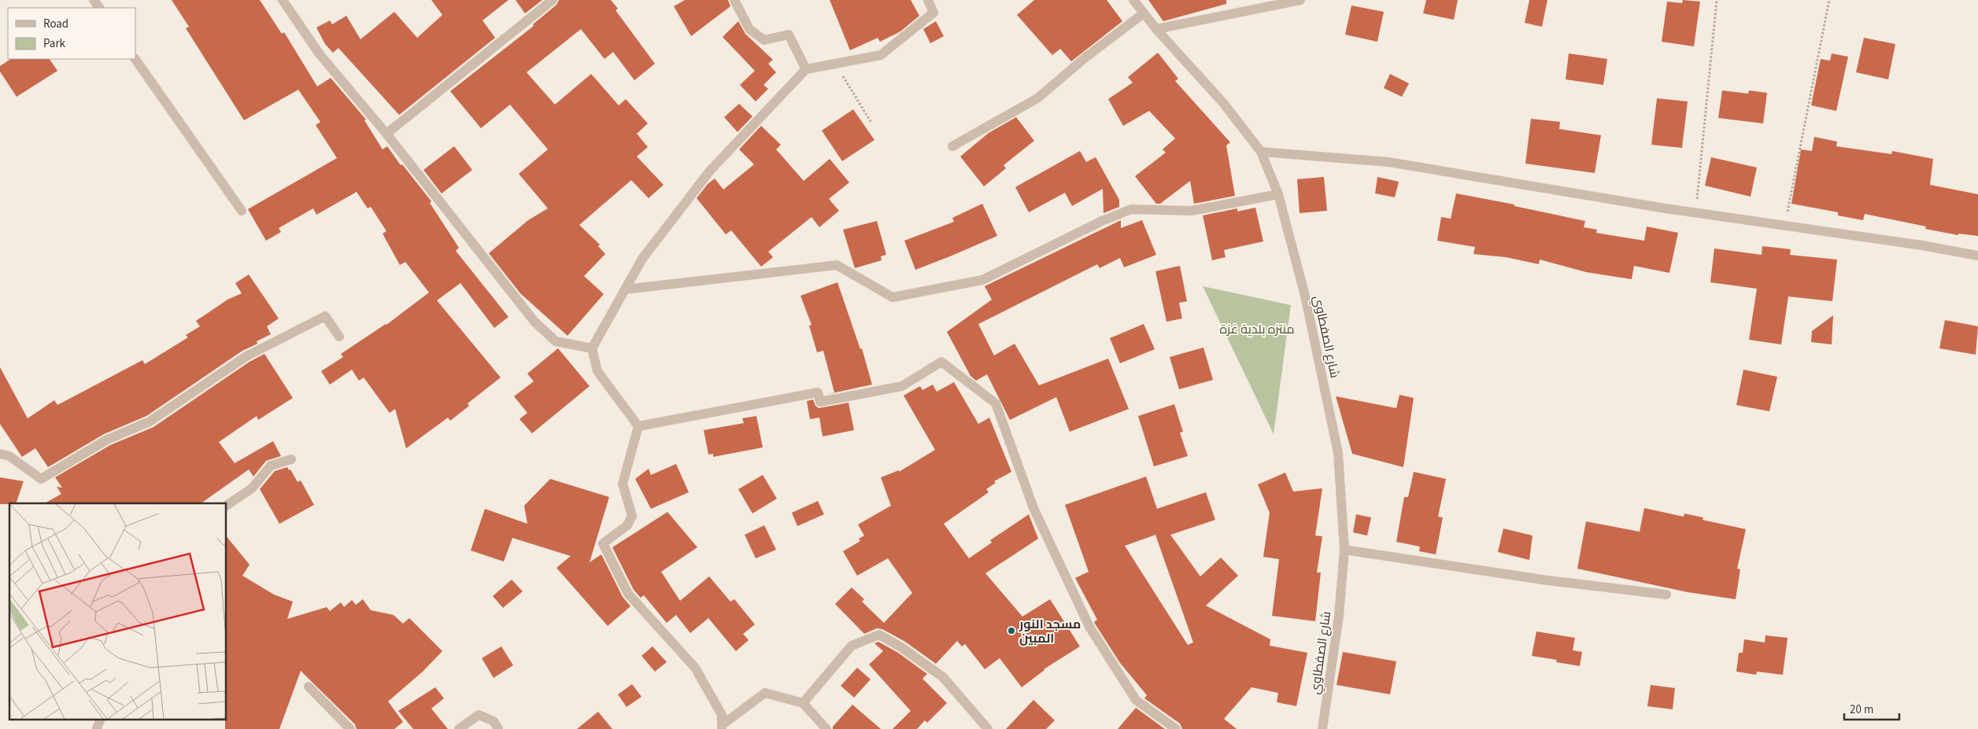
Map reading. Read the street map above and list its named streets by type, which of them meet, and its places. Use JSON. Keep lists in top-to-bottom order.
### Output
{
  "streets": {
    "street": ["شارع الصفطاوي"]
  },
  "parks": ["منتزه بلدية غزة"],
  "places": ["مسجد النور المبين"],
  "legend": ["Road", "Park"],
  "scale_bar": "20 m"
}
